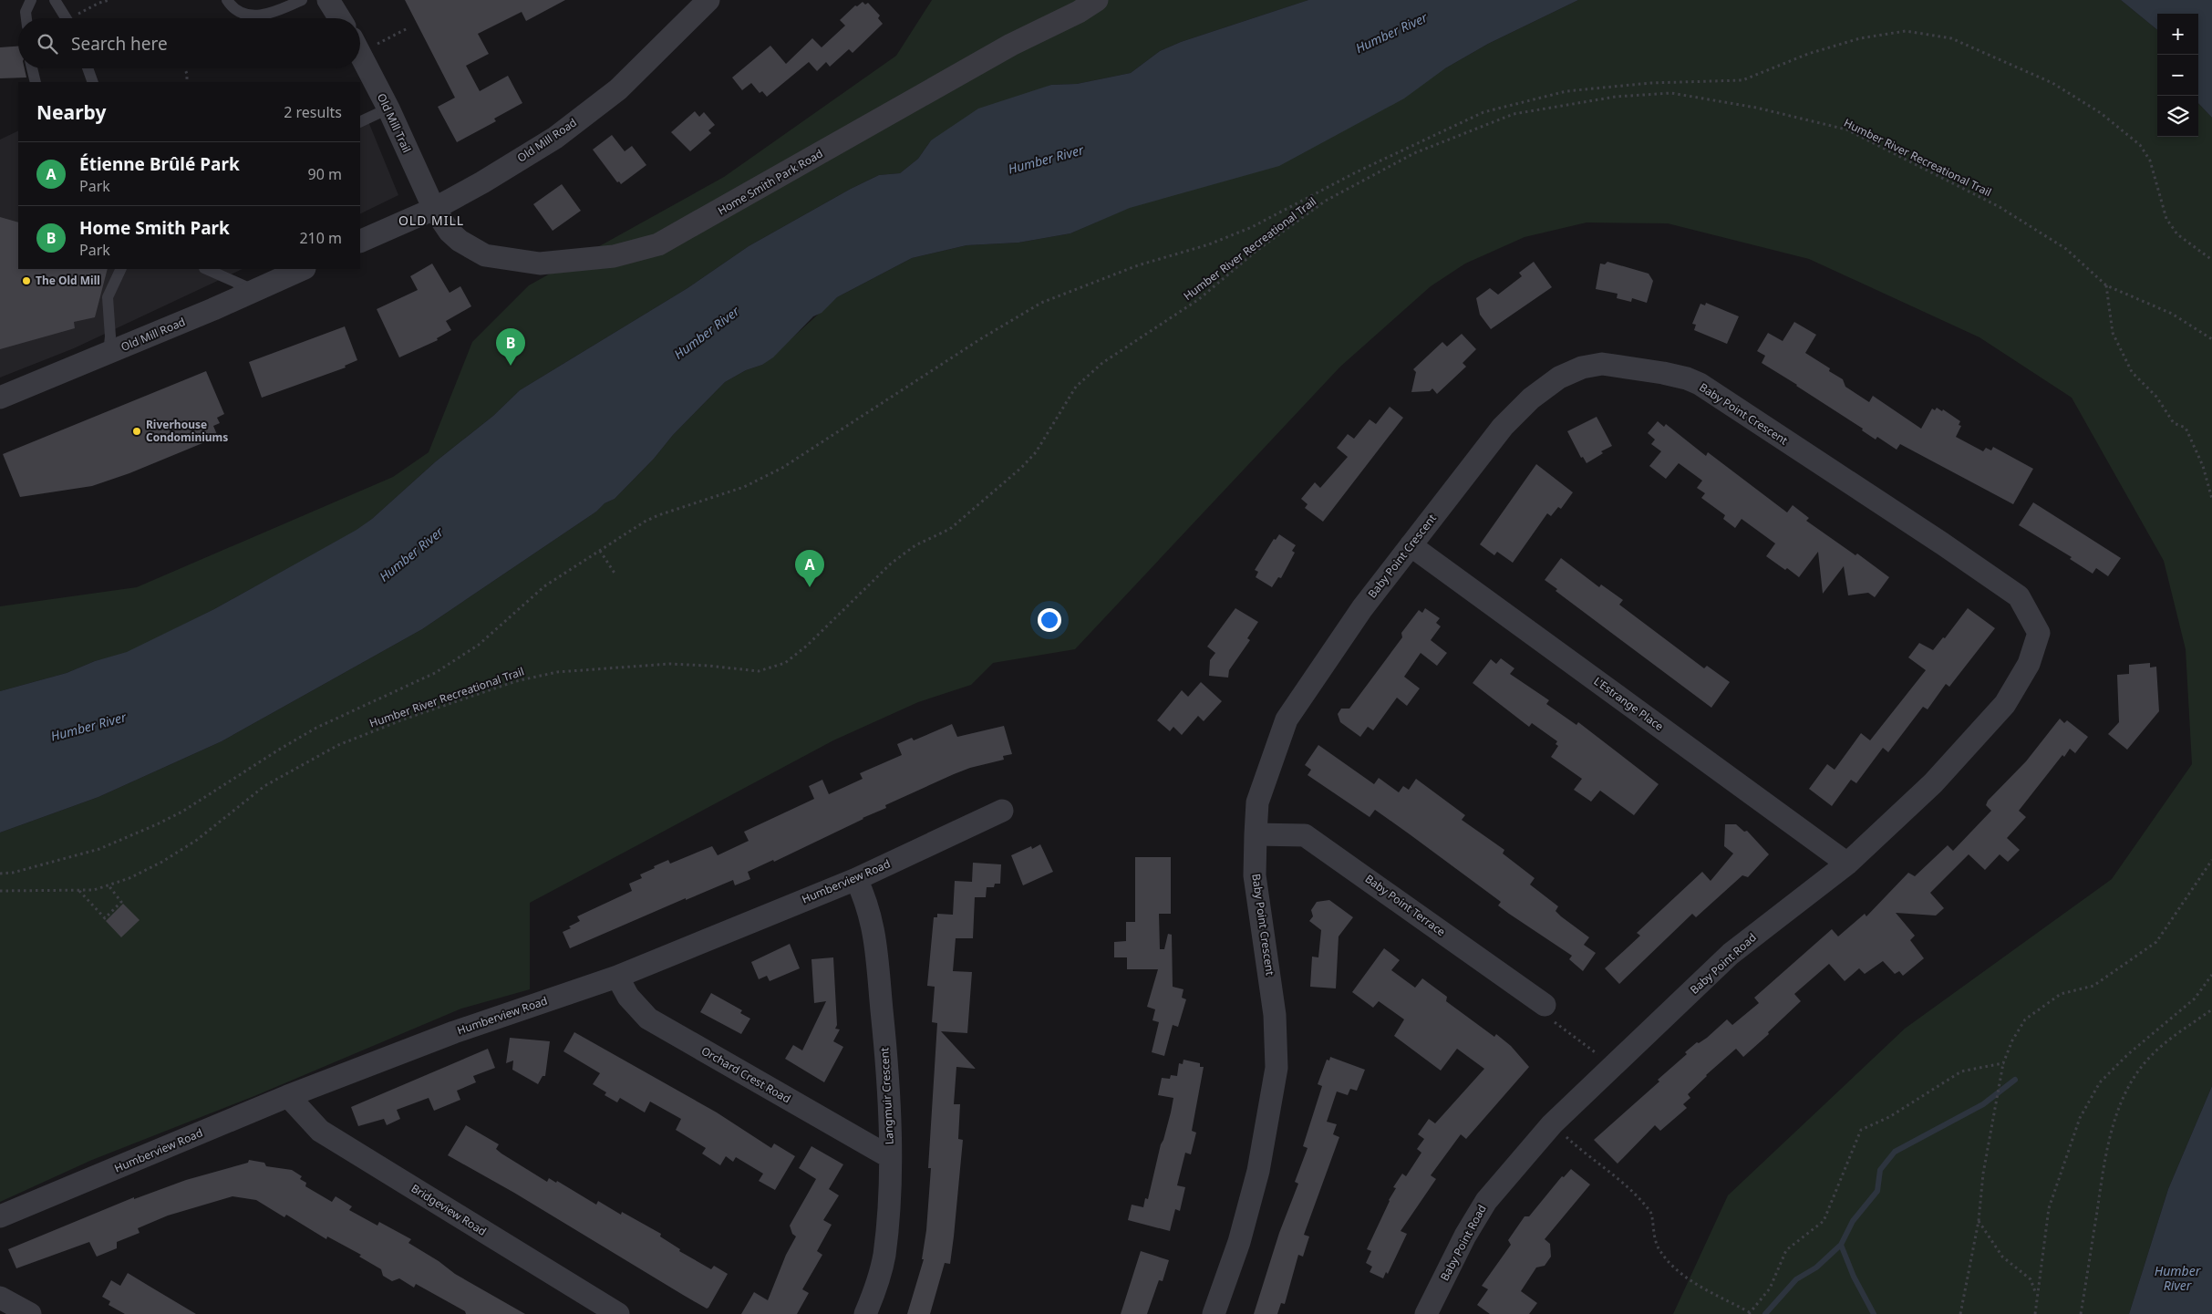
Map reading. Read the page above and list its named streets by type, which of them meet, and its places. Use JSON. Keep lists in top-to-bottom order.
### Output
{
  "streets": {
    "street": [
      "Old Mill Trail",
      "Old Mill Road",
      "Home Smith Park Road",
      "Baby Point Crescent",
      "L'Estrange Place",
      "Humberview Road",
      "Baby Point Terrace",
      "Baby Point Road",
      "Orchard Crest Road",
      "Langmuir Crescent",
      "Bridgeview Road"
    ],
    "path": ["Humber River Recreational Trail"]
  },
  "crossings": [
    ["Old Mill Trail", "Old Mill Road"],
    ["Old Mill Trail", "Home Smith Park Road"],
    ["Old Mill Road", "Home Smith Park Road"],
    ["Baby Point Crescent", "L'Estrange Place"],
    ["Baby Point Crescent", "Baby Point Terrace"],
    ["Baby Point Crescent", "Baby Point Road"],
    ["L'Estrange Place", "Baby Point Road"],
    ["Humberview Road", "Orchard Crest Road"],
    ["Humberview Road", "Langmuir Crescent"],
    ["Humberview Road", "Bridgeview Road"],
    ["Orchard Crest Road", "Langmuir Crescent"]
  ],
  "districts": ["OLD MILL"],
  "water": ["Humber River"],
  "places": ["The Old Mill", "Riverhouse Condominiums"],
  "page": {
    "map_buttons": ["+", "−"],
    "search": "Search here",
    "heading": ["Nearby", "2 results"],
    "list": [
      {
        "mark": "A",
        "name": "Étienne Brûlé Park",
        "note": "Park",
        "value": "90 m"
      },
      {
        "mark": "B",
        "name": "Home Smith Park",
        "note": "Park",
        "value": "210 m"
      }
    ],
    "pins": ["B", "A"]
  }
}
